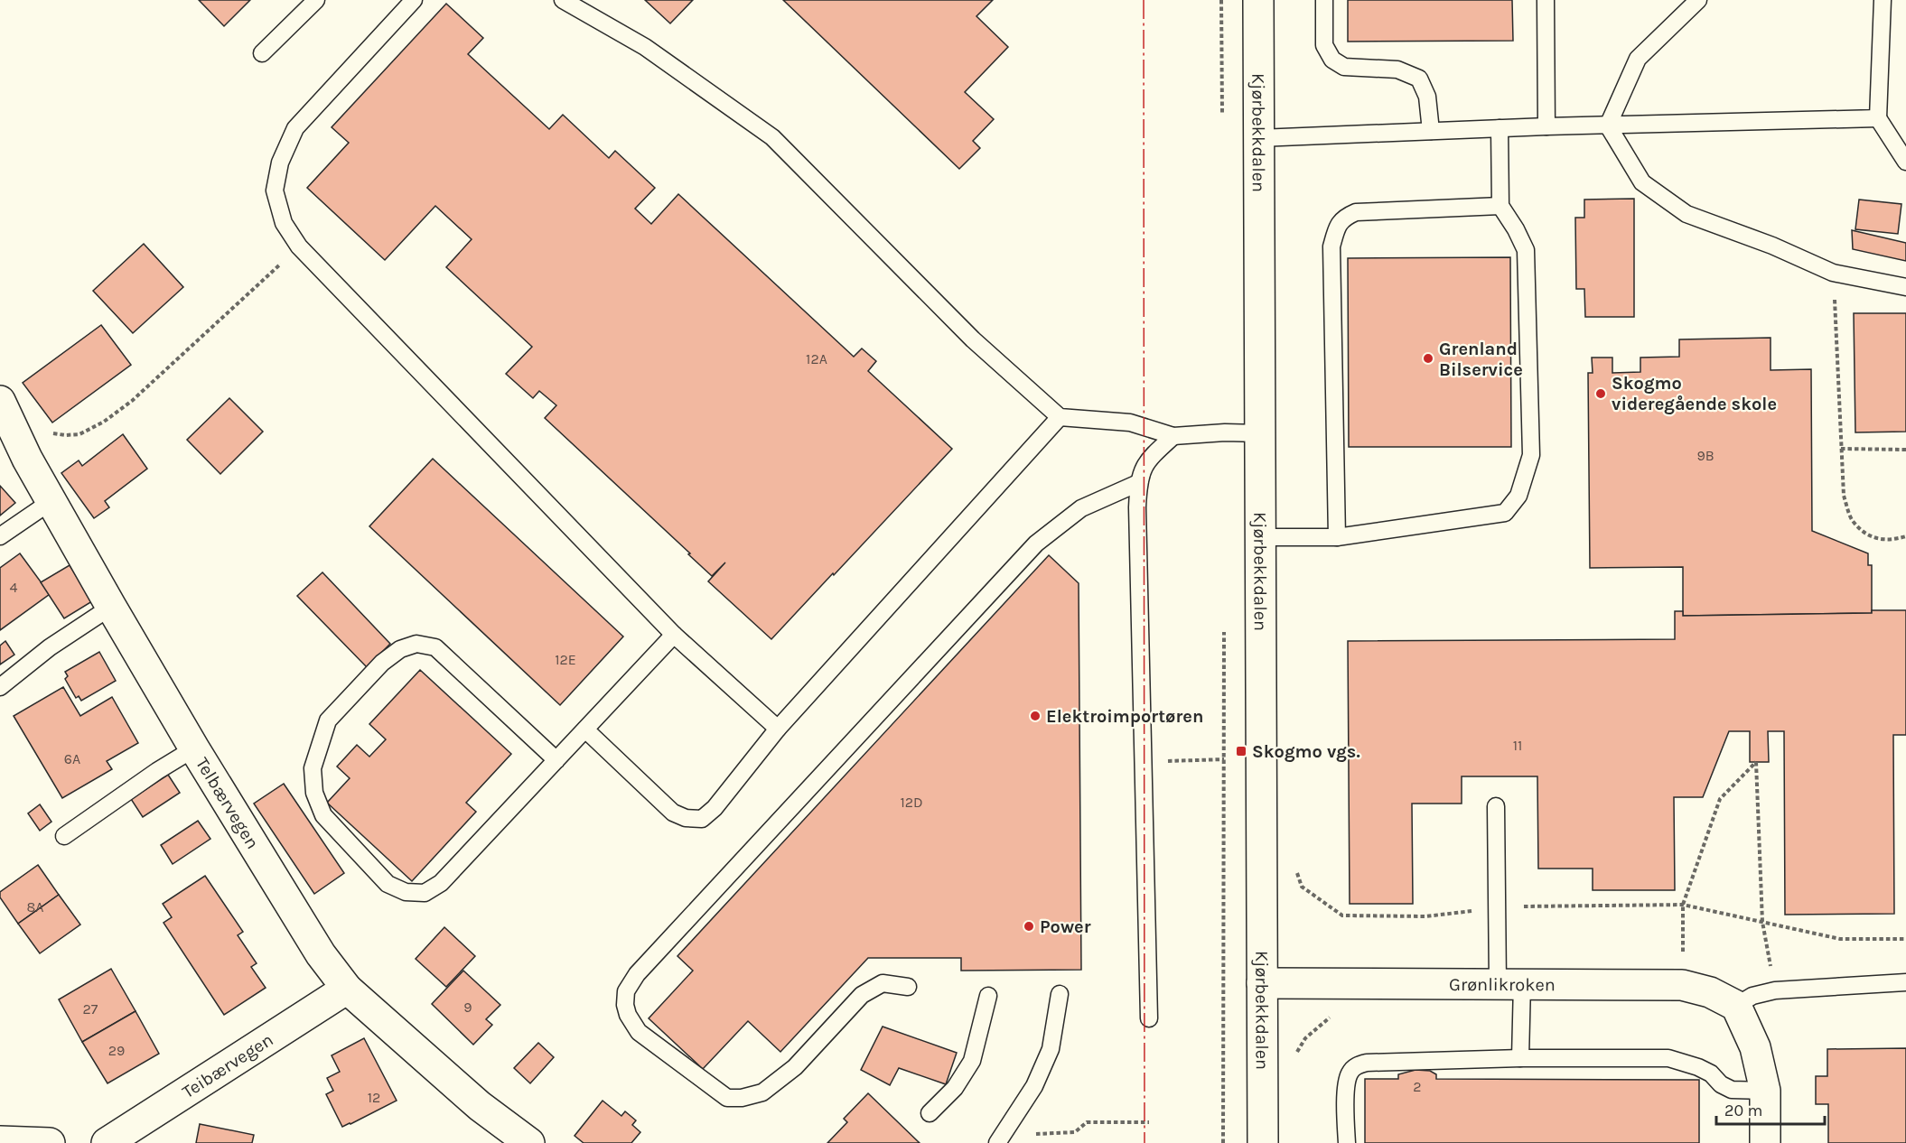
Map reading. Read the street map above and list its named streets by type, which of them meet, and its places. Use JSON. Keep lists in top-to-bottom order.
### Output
{
  "streets": {
    "street": [
      "Kjørbekkdalen",
      "Telbærvegen",
      "Grønlikroken",
      "Teibærvegen"
    ]
  },
  "crossings": [
    ["Kjørbekkdalen", "Grønlikroken"],
    ["Telbærvegen", "Teibærvegen"]
  ],
  "places": {
    "other": [
      "Grenland Bilservice",
      "Skogmo videregående skole",
      "Elektroimportøren",
      "Power"
    ],
    "transit": ["Skogmo vgs."]
  },
  "house_numbers": [
    "12A",
    "9B",
    "4",
    "12E",
    "11",
    "6A",
    "12D",
    "8A",
    "9",
    "27",
    "29",
    "2",
    "12"
  ],
  "scale_bar": "20 m"
}
